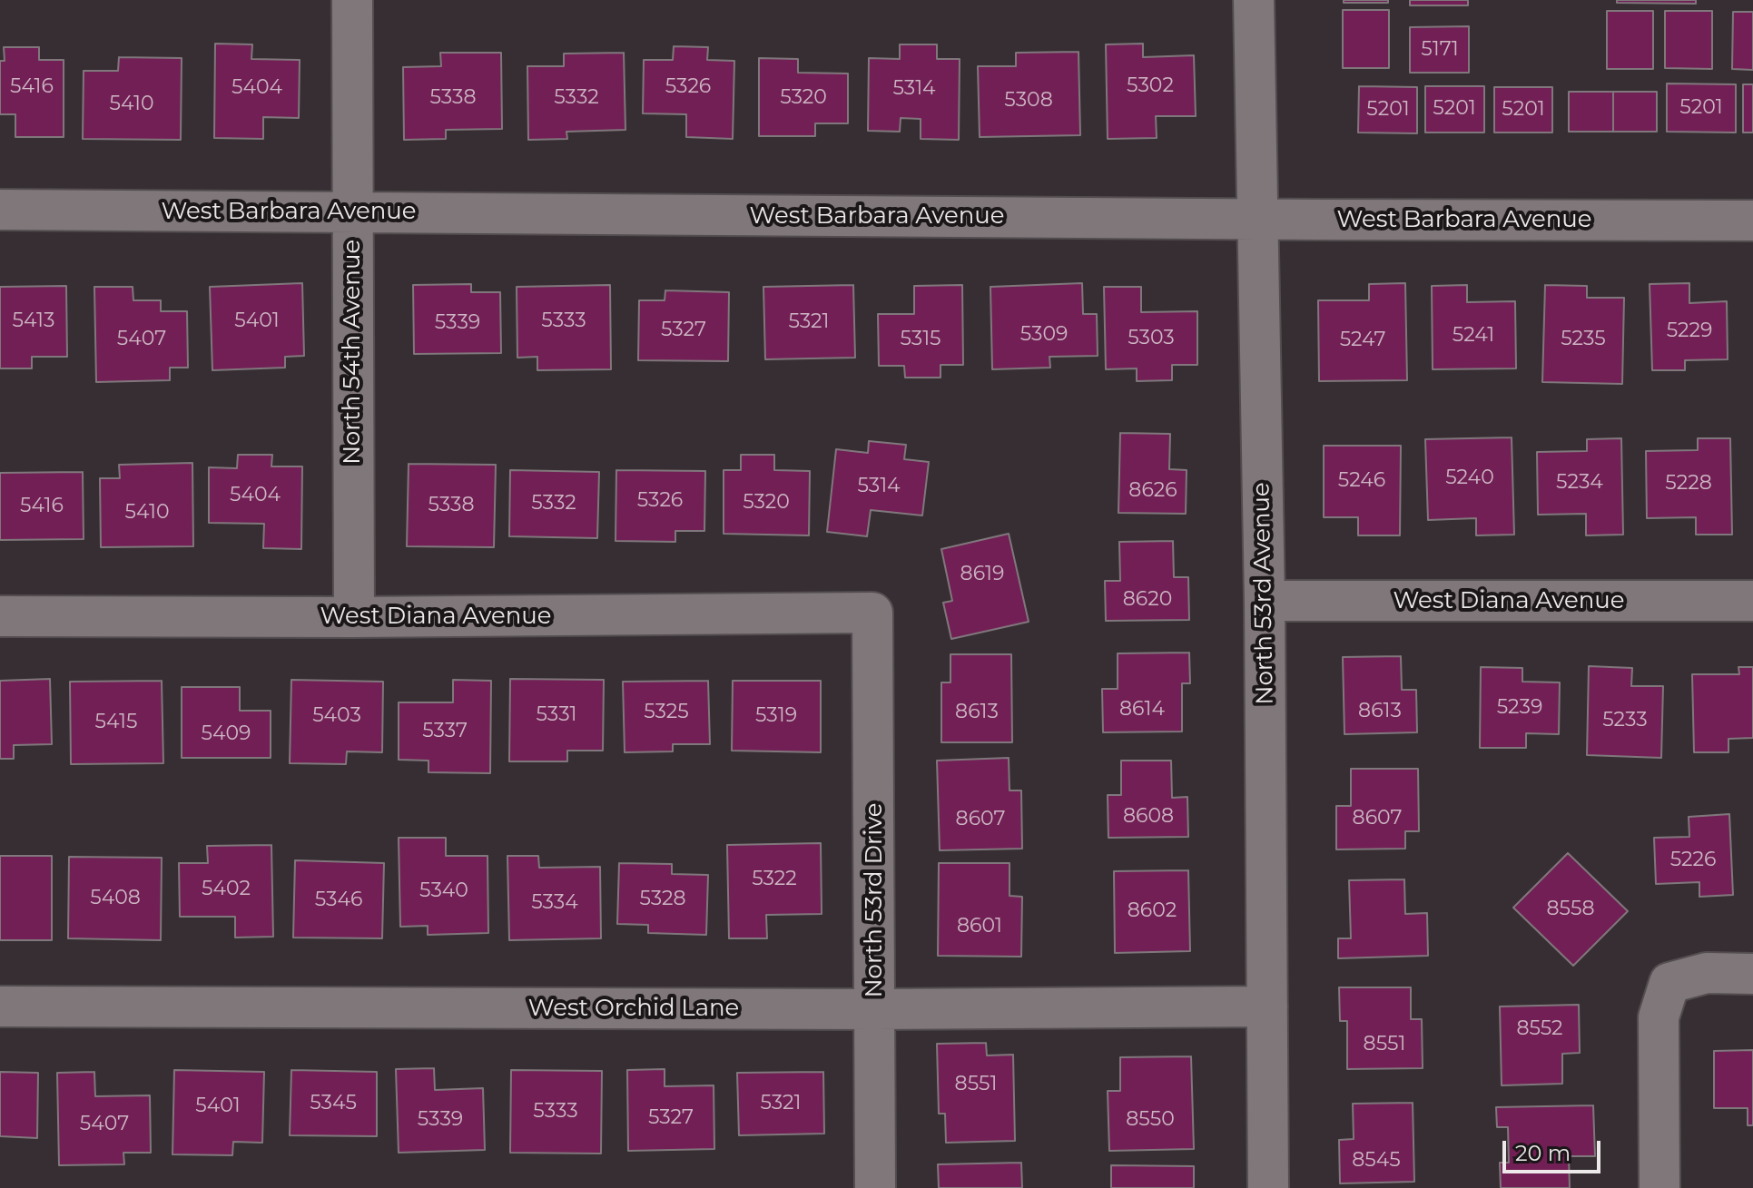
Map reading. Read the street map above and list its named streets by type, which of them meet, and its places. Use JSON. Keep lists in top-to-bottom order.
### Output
{
  "streets": {
    "street": [
      "West Barbara Avenue",
      "North 54th Avenue",
      "North 53rd Avenue",
      "West Diana Avenue",
      "North 53rd Drive",
      "West Orchid Lane"
    ]
  },
  "crossings": [
    ["West Barbara Avenue", "North 54th Avenue"],
    ["West Barbara Avenue", "North 53rd Avenue"],
    ["North 54th Avenue", "West Diana Avenue"],
    ["North 53rd Avenue", "West Diana Avenue"],
    ["North 53rd Avenue", "West Orchid Lane"],
    ["West Diana Avenue", "North 53rd Drive"],
    ["North 53rd Drive", "West Orchid Lane"]
  ],
  "house_numbers": [
    "5171",
    "5302",
    "5416",
    "5326",
    "5404",
    "5314",
    "5338",
    "5332",
    "5320",
    "5308",
    "5410",
    "5201",
    "5201",
    "5201",
    "5201",
    "5413",
    "5401",
    "5333",
    "5321",
    "5339",
    "5327",
    "5229",
    "5309",
    "5241",
    "5303",
    "5407",
    "5315",
    "5235",
    "5247",
    "5240",
    "5246",
    "5234",
    "5228",
    "5314",
    "8626",
    "5404",
    "5326",
    "5320",
    "5332",
    "5338",
    "5416",
    "5410",
    "8619",
    "8620",
    "5239",
    "8614",
    "8613",
    "5325",
    "8613",
    "5331",
    "5403",
    "5319",
    "5233",
    "5415",
    "5337",
    "5409",
    "8608",
    "8607",
    "8607",
    "5226",
    "5322",
    "5402",
    "5340",
    "5408",
    "5328",
    "5346",
    "5334",
    "8558",
    "8602",
    "8601",
    "8552",
    "8551",
    "8551",
    "5345",
    "5321",
    "5401",
    "5333",
    "5327",
    "5339",
    "8550",
    "5407",
    "8545"
  ],
  "scale_bar": "20 m"
}
